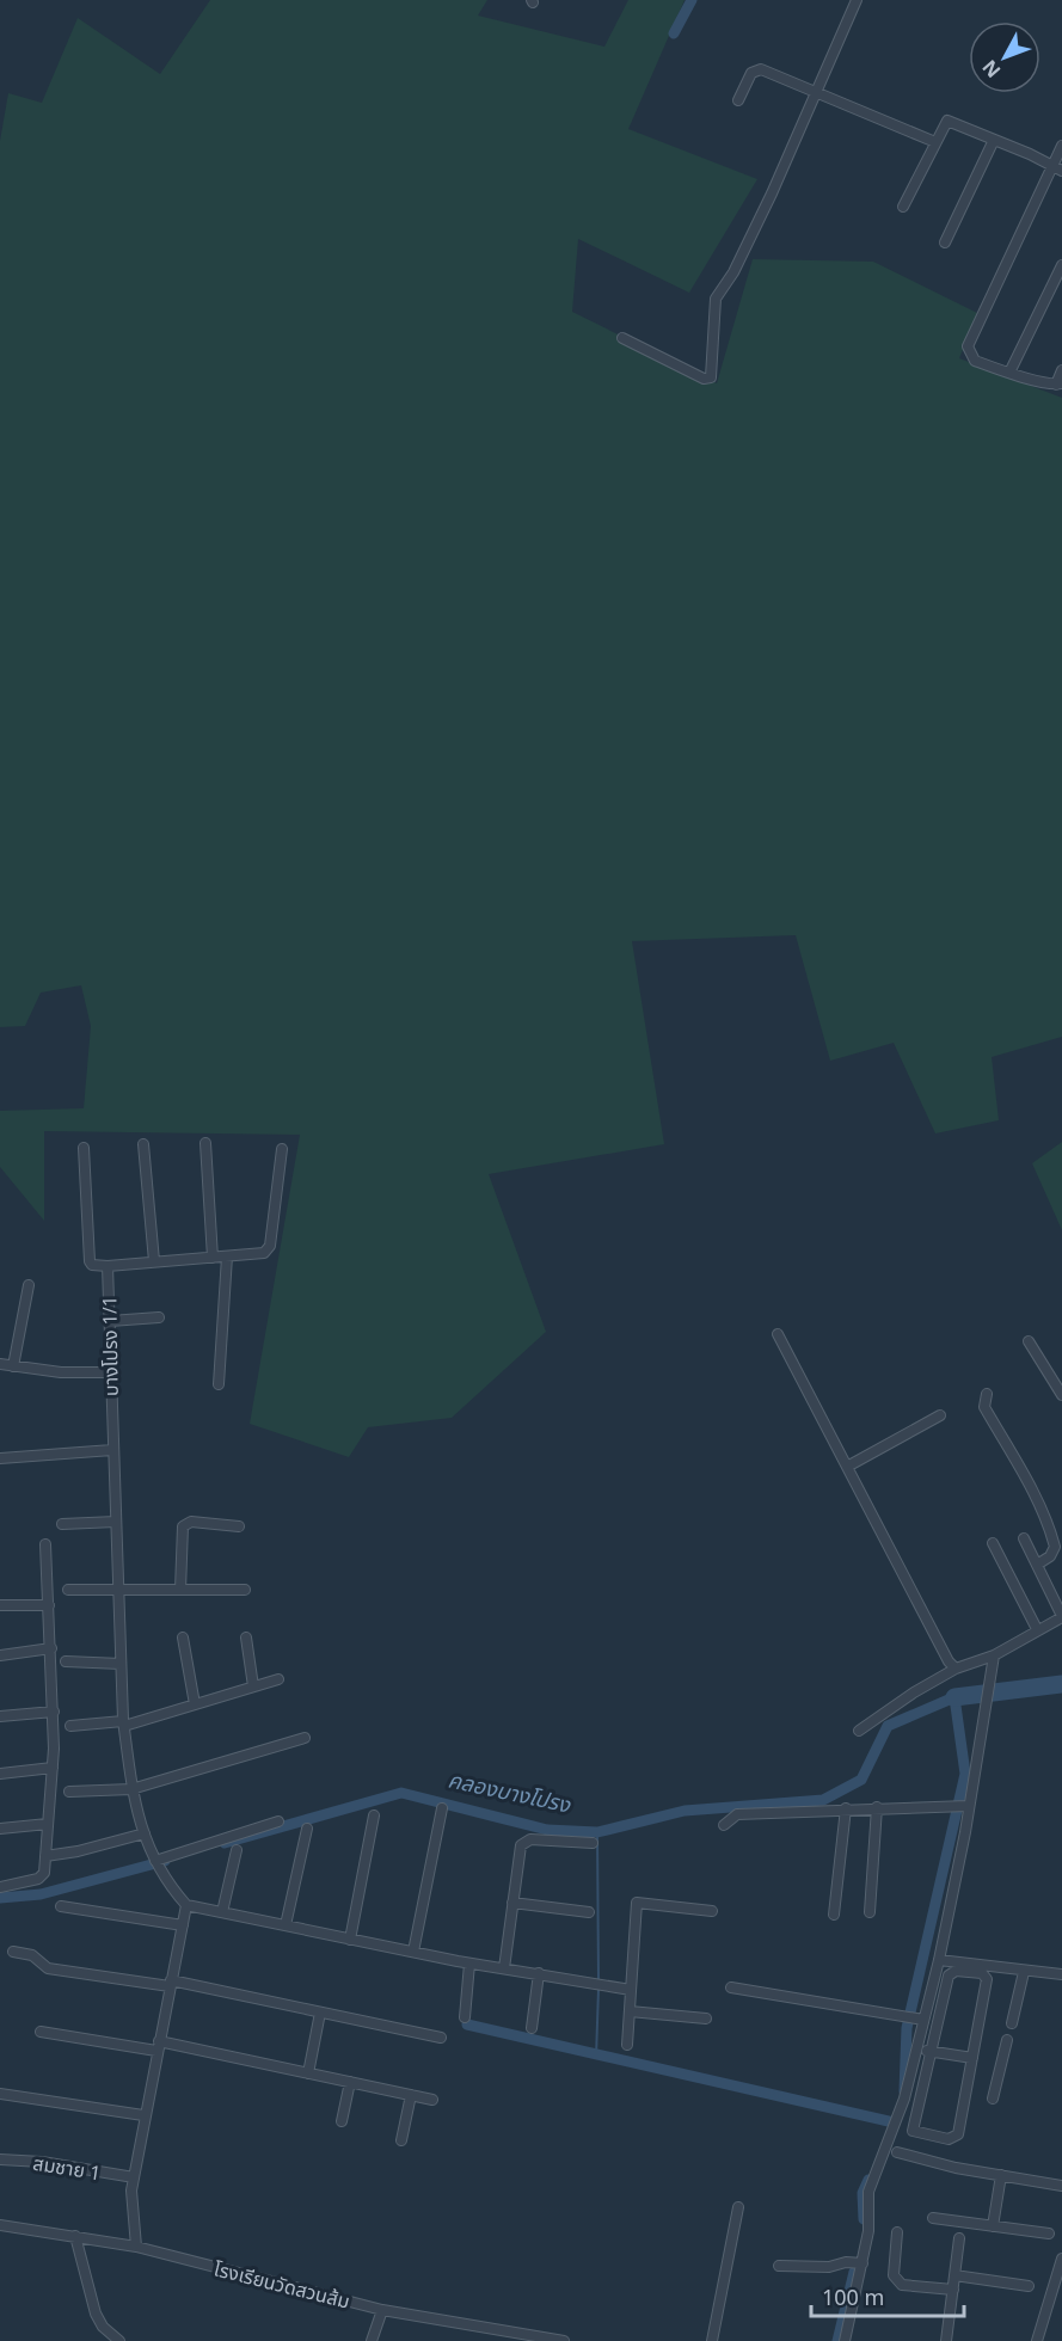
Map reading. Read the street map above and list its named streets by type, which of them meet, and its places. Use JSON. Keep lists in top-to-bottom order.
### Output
{
  "streets": {
    "street": ["บางโปรง 1/1", "สมชาย 1", "โรงเรียนวัดสวนส้ม"]
  },
  "water": ["คลองบางโปรง"],
  "scale_bar": "100 m",
  "north": "bottom left"
}
